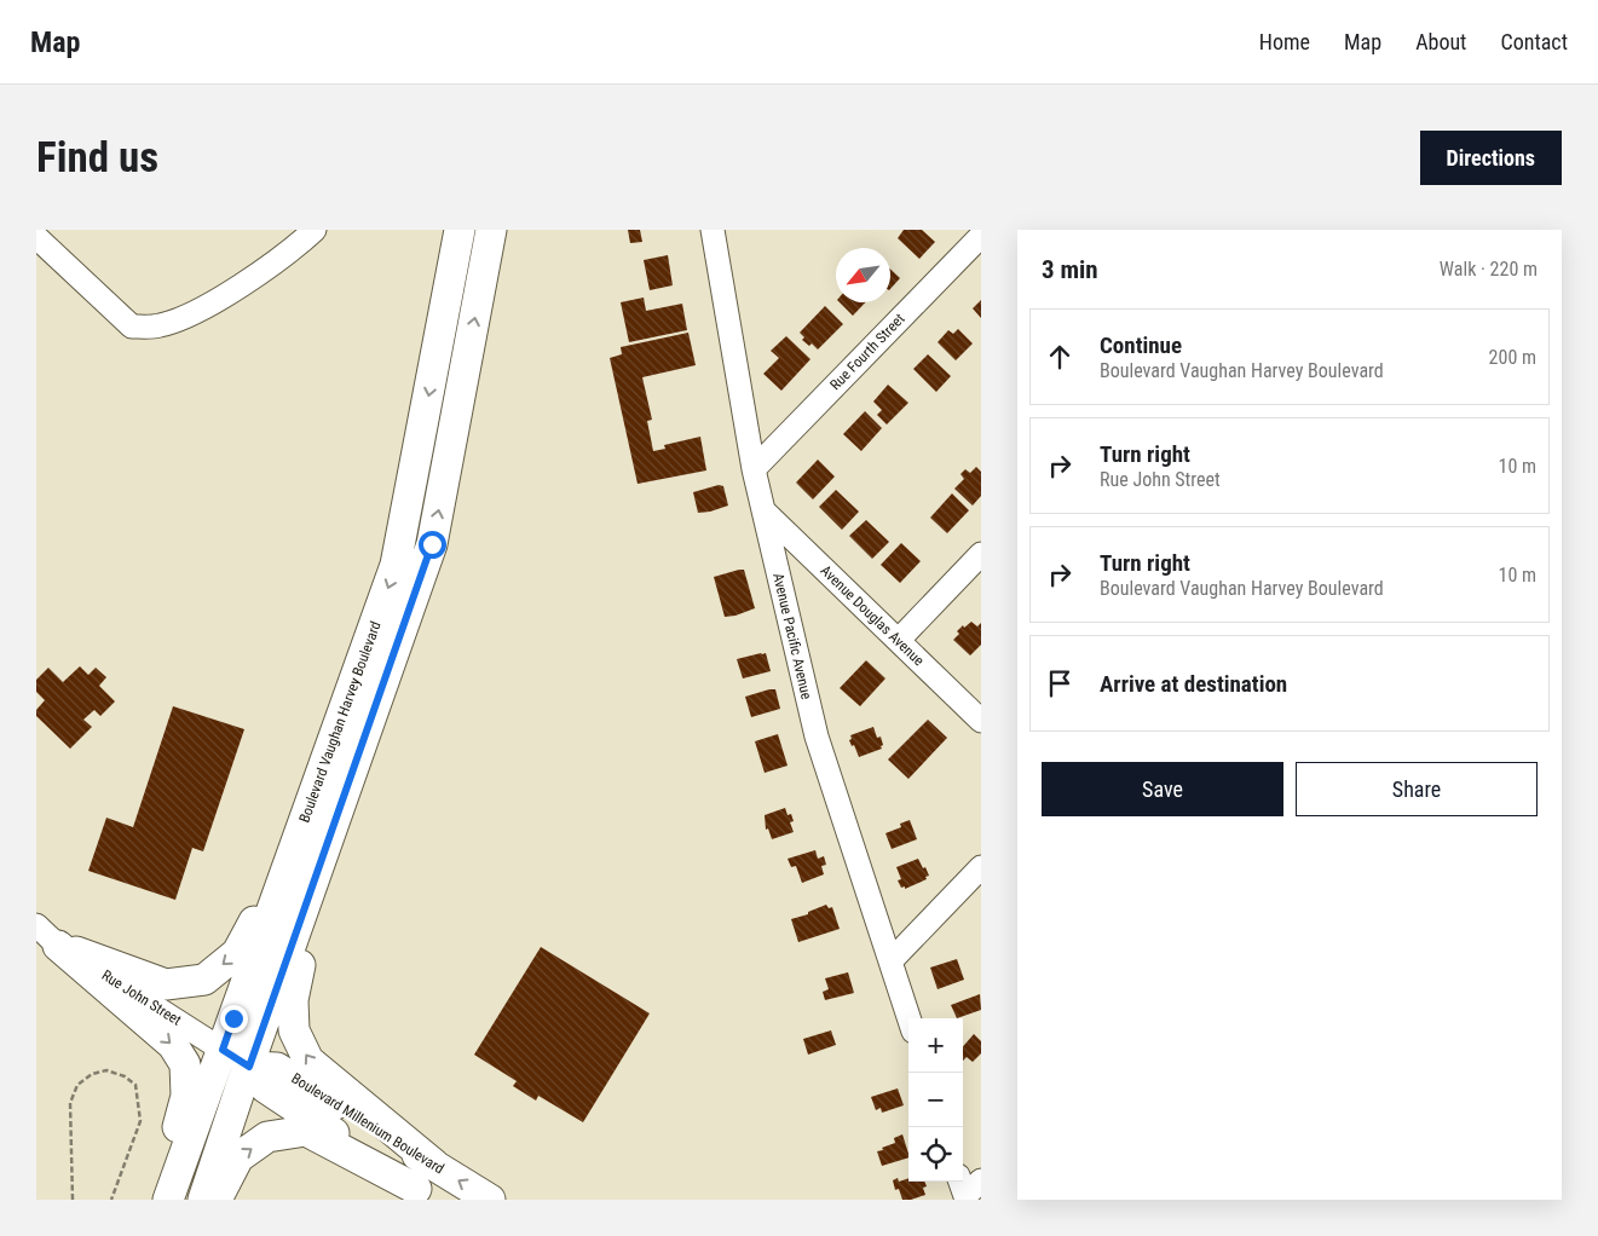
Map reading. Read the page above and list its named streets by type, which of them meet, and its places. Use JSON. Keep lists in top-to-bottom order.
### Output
{
  "streets": {
    "main road": ["Boulevard Vaughan Harvey Boulevard", "Boulevard Millenium Boulevard"],
    "street": [
      "Rue Fourth Street",
      "Avenue Douglas Avenue",
      "Avenue Pacific Avenue",
      "Rue John Street"
    ]
  },
  "crossings": [
    ["Rue Fourth Street", "Avenue Pacific Avenue"],
    ["Avenue Douglas Avenue", "Avenue Pacific Avenue"],
    ["Boulevard Vaughan Harvey Boulevard", "Rue John Street"],
    ["Boulevard Vaughan Harvey Boulevard", "Boulevard Millenium Boulevard"],
    ["Rue John Street", "Boulevard Millenium Boulevard"]
  ],
  "north": "bottom left",
  "page": {
    "header": "Map",
    "nav": [
      "Home",
      "Map",
      "About",
      "Contact"
    ],
    "buttons": [
      "Directions",
      ["Save", "Share"]
    ],
    "title": "Find us",
    "heading": ["3 min", "Walk · 220 m"],
    "list": [
      ["Continue", "Boulevard Vaughan Harvey Boulevard", "200 m"],
      ["Turn right", "Rue John Street", "10 m"],
      ["Turn right", "Boulevard Vaughan Harvey Boulevard", "10 m"],
      "Arrive at destination"
    ],
    "map_buttons": ["+", "−"]
  }
}
